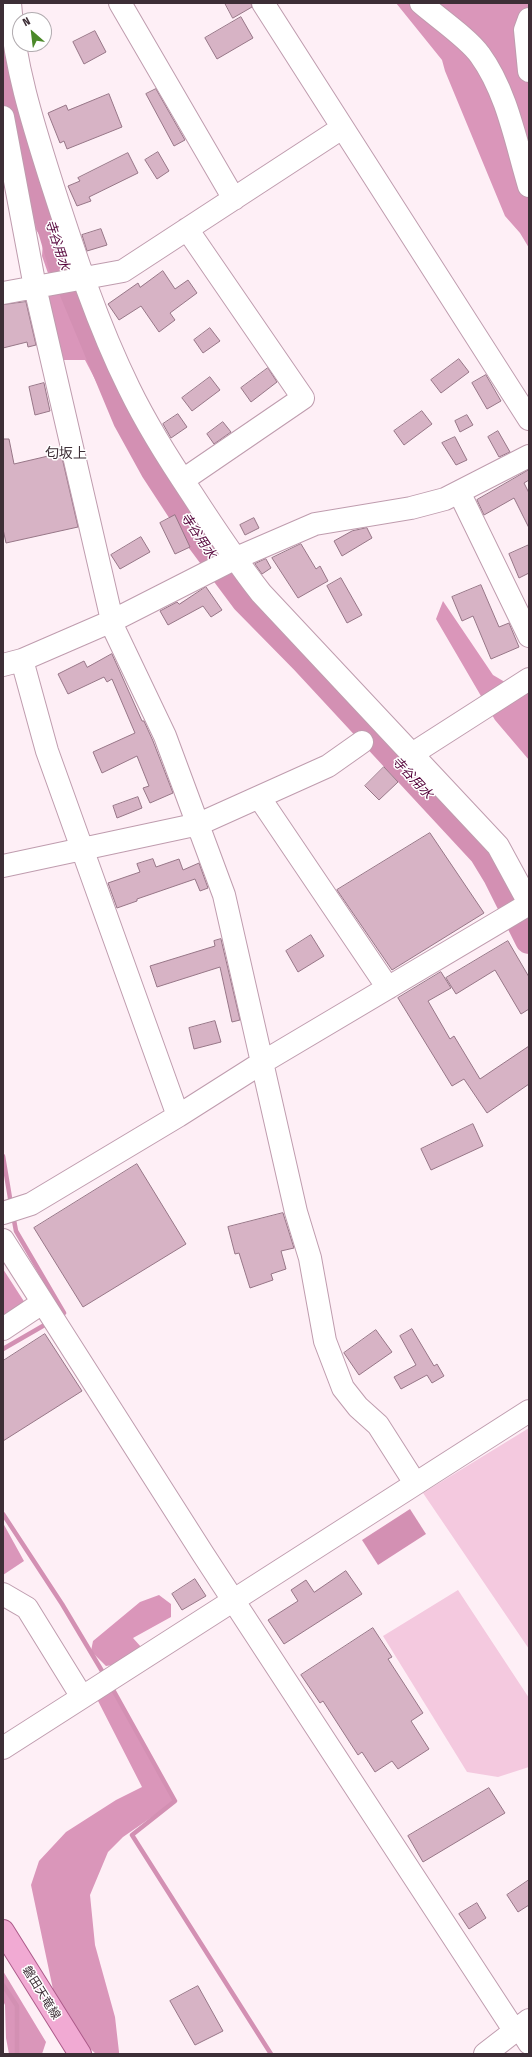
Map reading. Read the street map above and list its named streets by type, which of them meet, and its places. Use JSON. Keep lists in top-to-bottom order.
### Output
{
  "streets": {
    "main road": ["磐田天竜線"]
  },
  "districts": ["匂坂上"],
  "water": ["寺谷用水"],
  "north": "top left"
}
